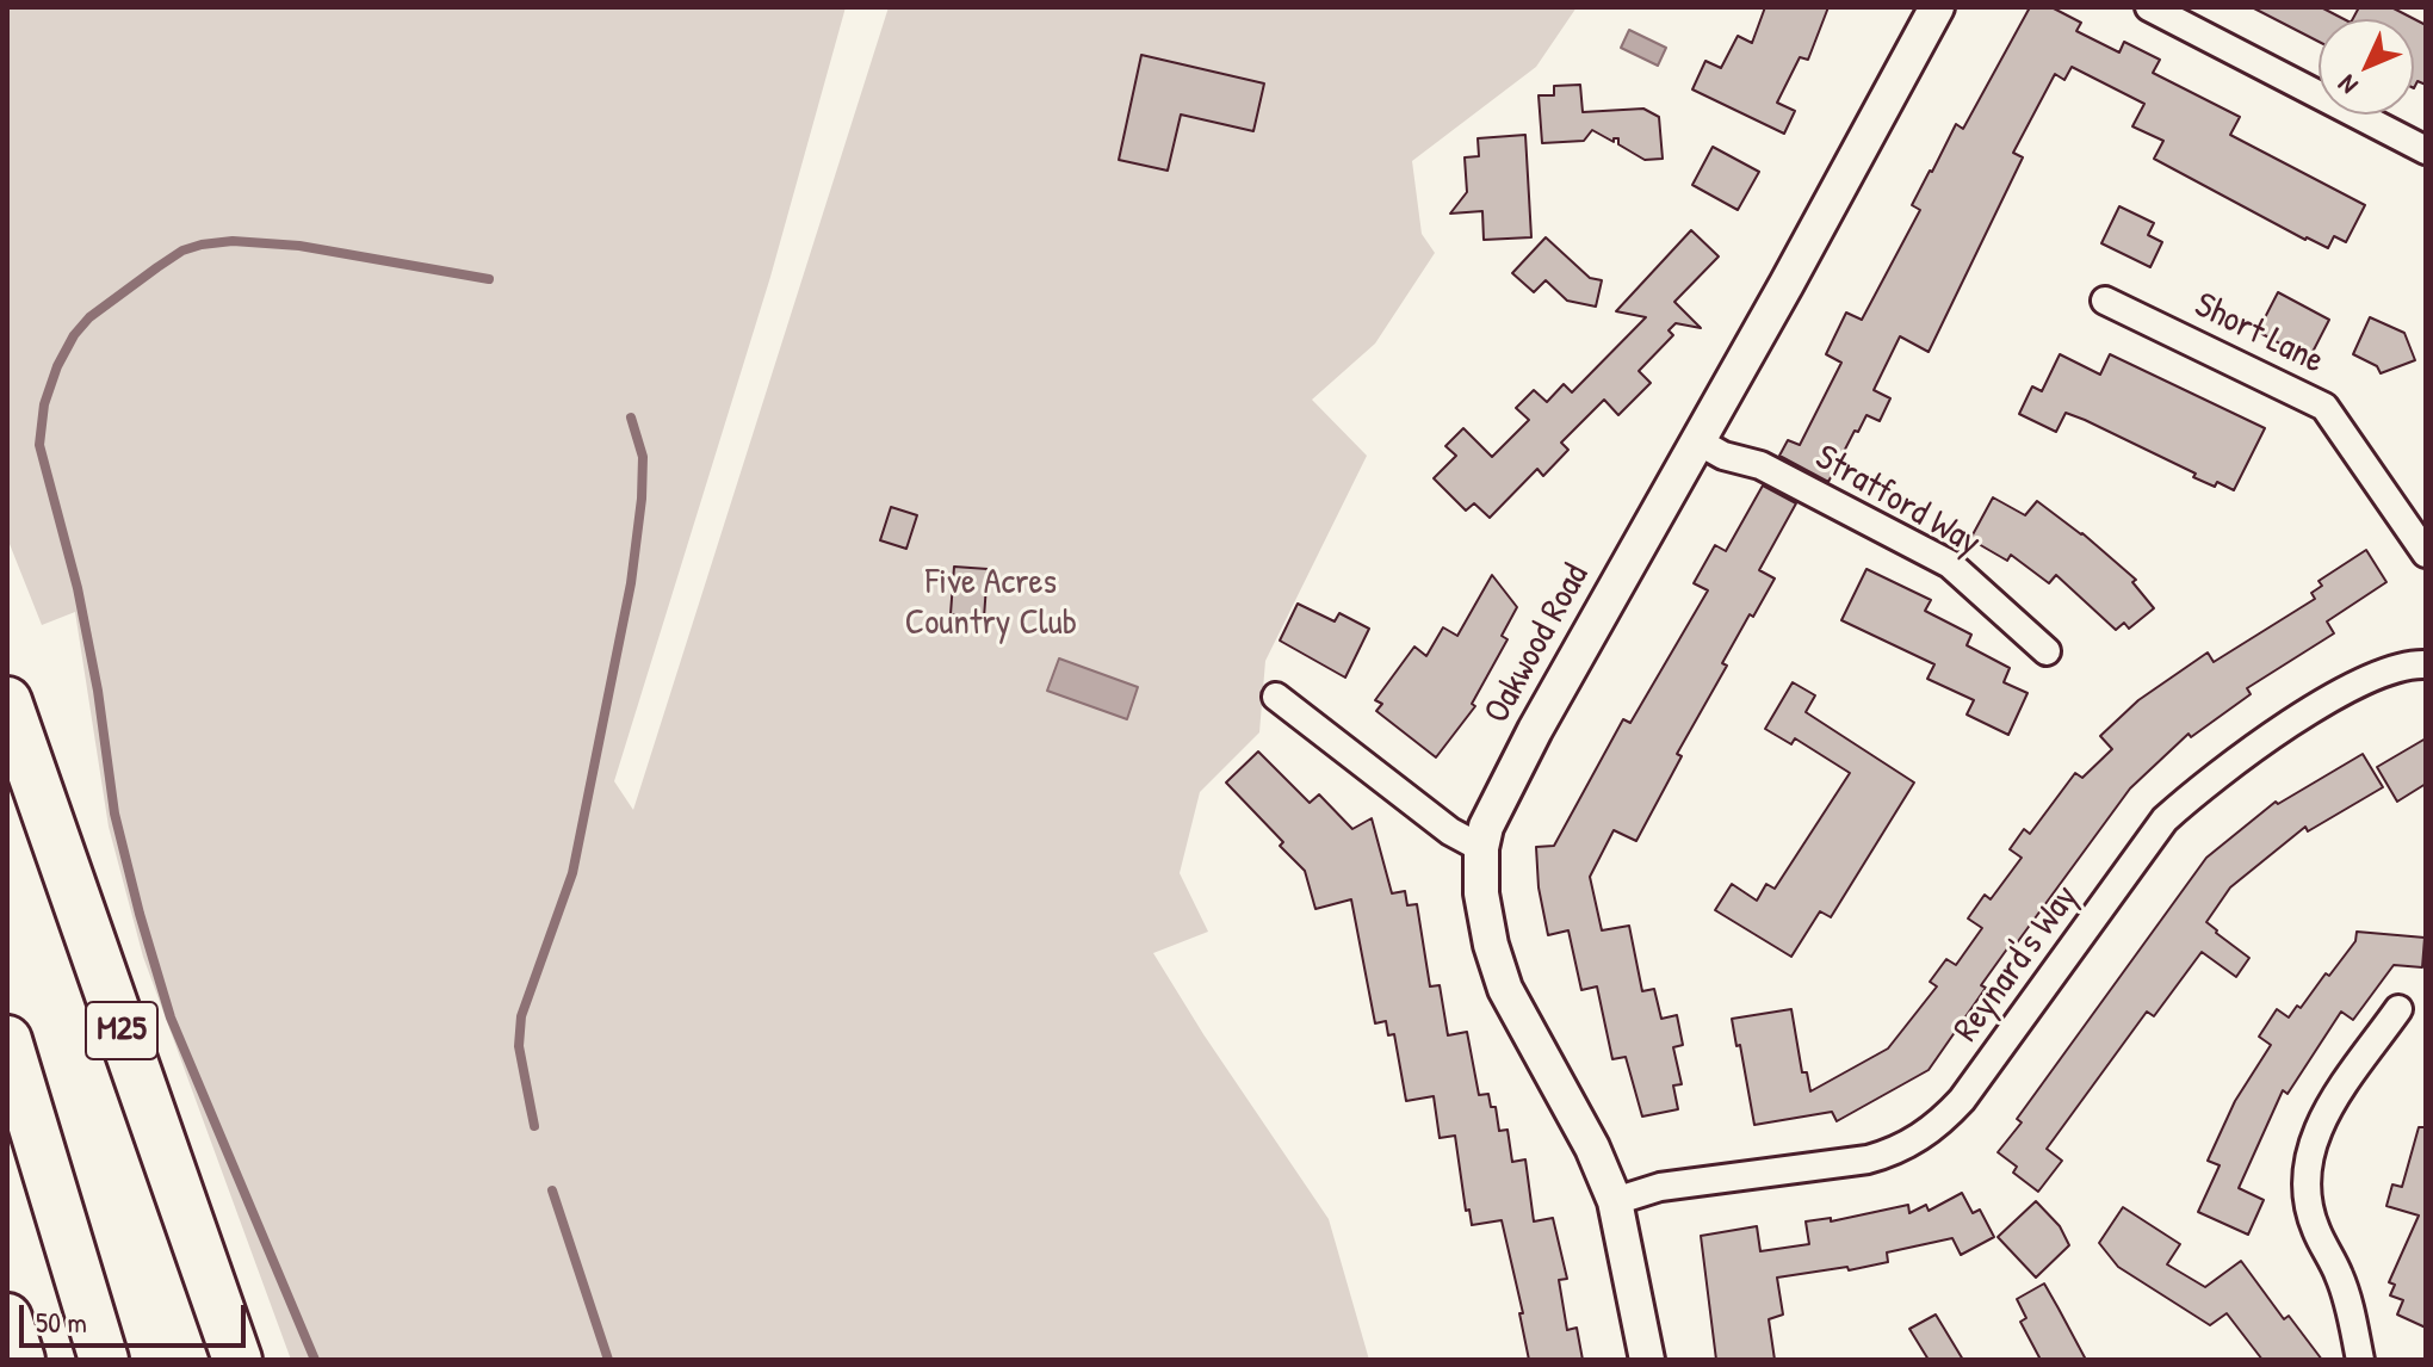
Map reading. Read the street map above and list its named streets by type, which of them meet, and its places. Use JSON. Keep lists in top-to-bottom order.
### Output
{
  "streets": {
    "highway": ["M25"],
    "street": [
      "Short Lane",
      "Stratford Way",
      "Oakwood Road",
      "Reynard's Way"
    ]
  },
  "crossings": [
    ["Stratford Way", "Oakwood Road"],
    ["Oakwood Road", "Reynard's Way"]
  ],
  "parks": ["Five Acres Country Club"],
  "scale_bar": "50 m",
  "north": "bottom left"
}
